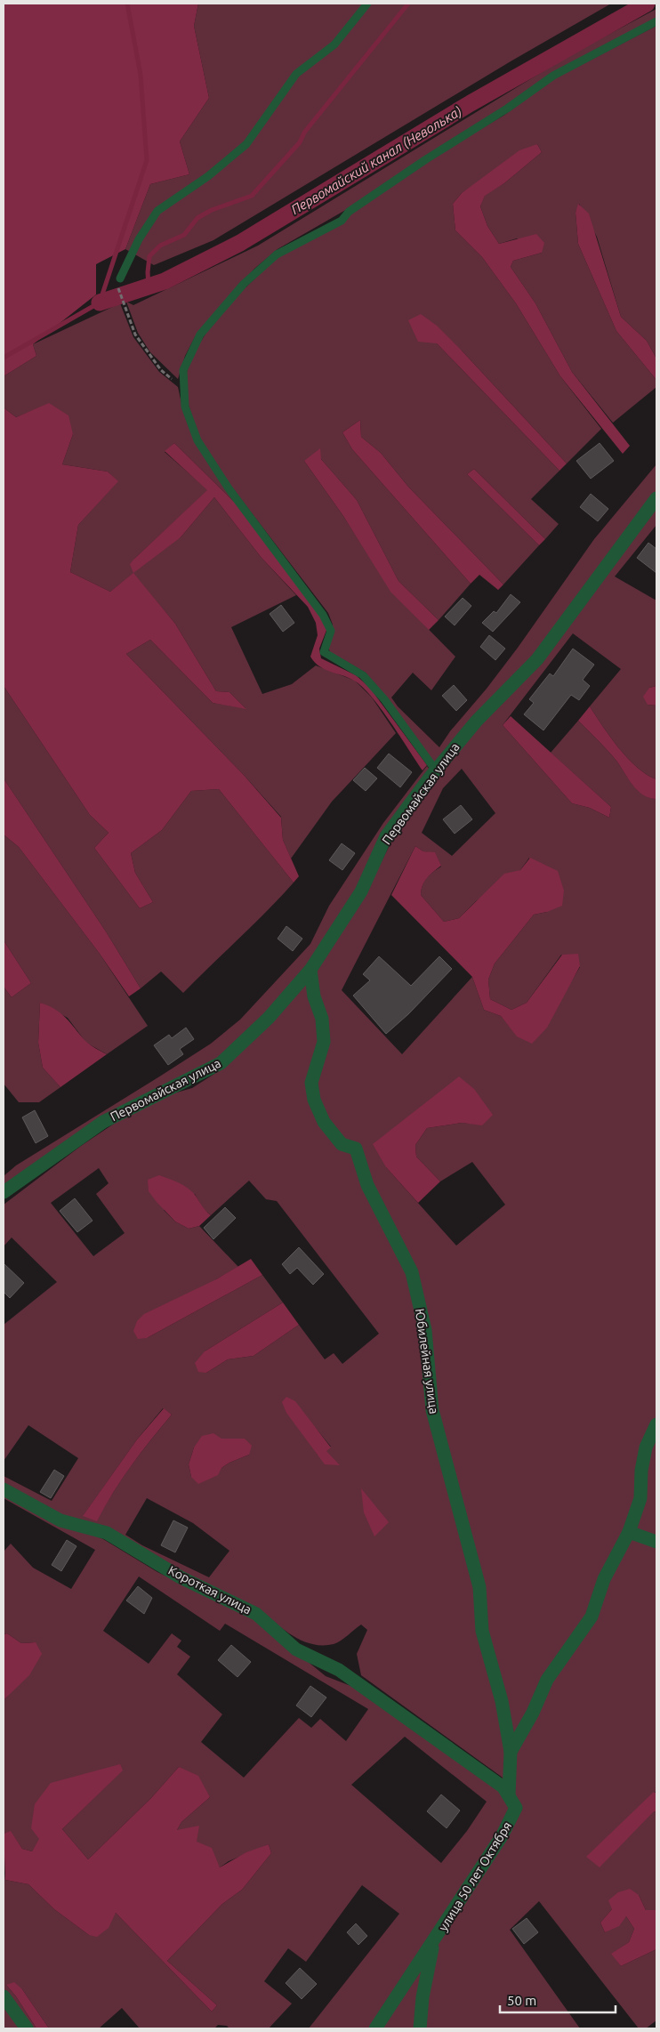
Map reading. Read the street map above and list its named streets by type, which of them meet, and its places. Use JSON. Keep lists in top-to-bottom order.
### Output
{
  "streets": {
    "street": [
      "Первомайская улица",
      "Юбилейная улица",
      "Короткая улица",
      "улица 50 лет Октября"
    ]
  },
  "crossings": [
    ["Первомайская улица", "Юбилейная улица"],
    ["Юбилейная улица", "улица 50 лет Октября"],
    ["Короткая улица", "улица 50 лет Октября"]
  ],
  "water": ["Первомайский канал (Неволька)"],
  "scale_bar": "50 m"
}
